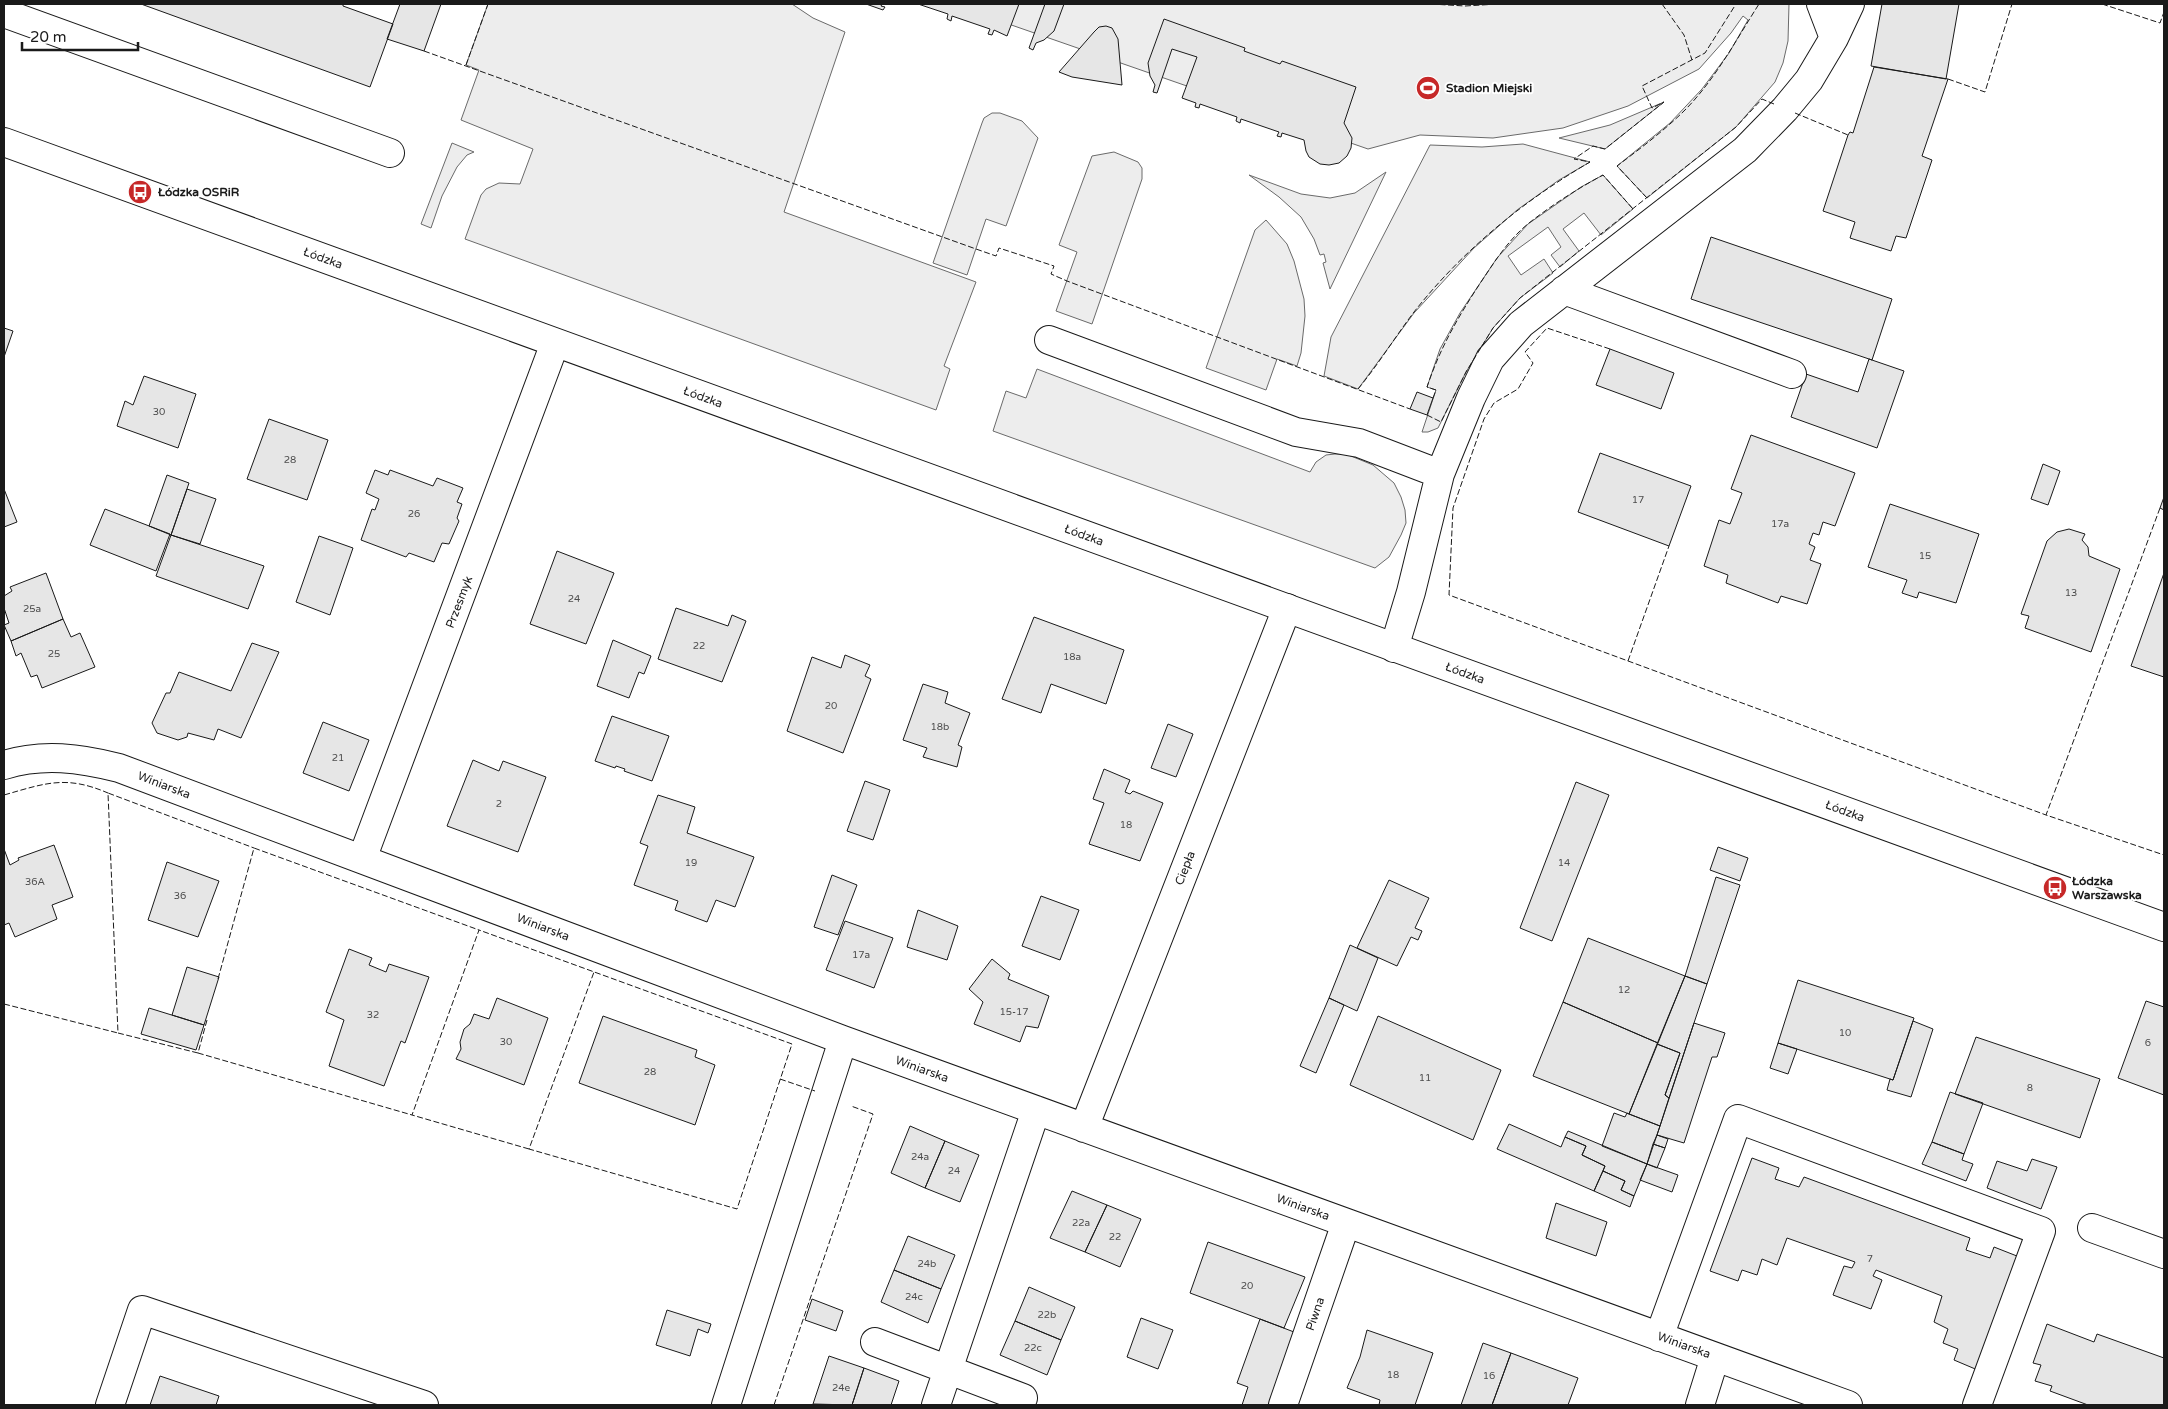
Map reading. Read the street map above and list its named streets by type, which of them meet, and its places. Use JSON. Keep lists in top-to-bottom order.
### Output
{
  "streets": {
    "street": [
      "Łódzka",
      "Przesmyk",
      "Winiarska",
      "Ciepła",
      "Piwna"
    ]
  },
  "crossings": [
    ["Łódzka", "Przesmyk"],
    ["Łódzka", "Ciepła"],
    ["Przesmyk", "Winiarska"],
    ["Winiarska", "Ciepła"],
    ["Winiarska", "Piwna"]
  ],
  "places": {
    "sports": ["Stadion Miejski"],
    "bus stop": ["Łódzka OSRiR", "Łódzka Warszawska"]
  },
  "house_numbers": [
    "30",
    "28",
    "17",
    "26",
    "17a",
    "15",
    "13",
    "24",
    "25a",
    "22",
    "25",
    "18a",
    "20",
    "18b",
    "21",
    "2",
    "18",
    "19",
    "14",
    "36A",
    "36",
    "17a",
    "12",
    "15-17",
    "32",
    "10",
    "30",
    "6",
    "28",
    "11",
    "8",
    "24a",
    "24",
    "22a",
    "22",
    "7",
    "24b",
    "20",
    "24c",
    "22b",
    "22c",
    "18",
    "16",
    "24e"
  ],
  "scale_bar": "20 m"
}
